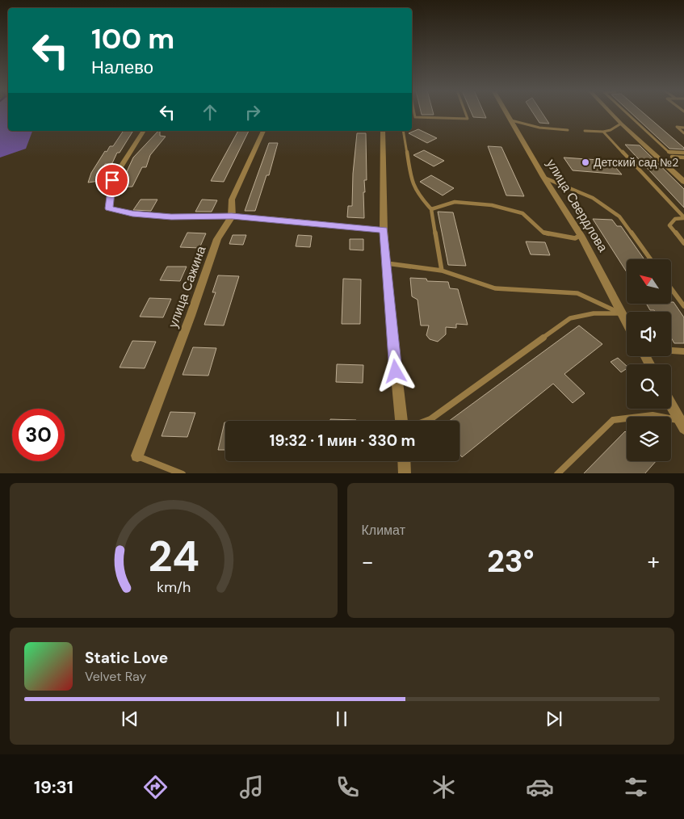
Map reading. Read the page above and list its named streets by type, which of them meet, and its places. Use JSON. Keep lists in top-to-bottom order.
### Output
{
  "streets": {
    "street": ["улица Свердлова", "улица Сажина"]
  },
  "places": ["Детский сад №2"],
  "north": "top left",
  "page": {
    "turn": ["100 m", "Налево"],
    "limit": "30",
    "trip": "19:32 · 1 мин · 330 m",
    "tile": "Климат",
    "heat": ["−", "23°", "+"],
    "song": ["Static Love", "Velvet Ray"],
    "tabs": "19:31",
    "gauge": ["24", "km/h"]
  }
}
